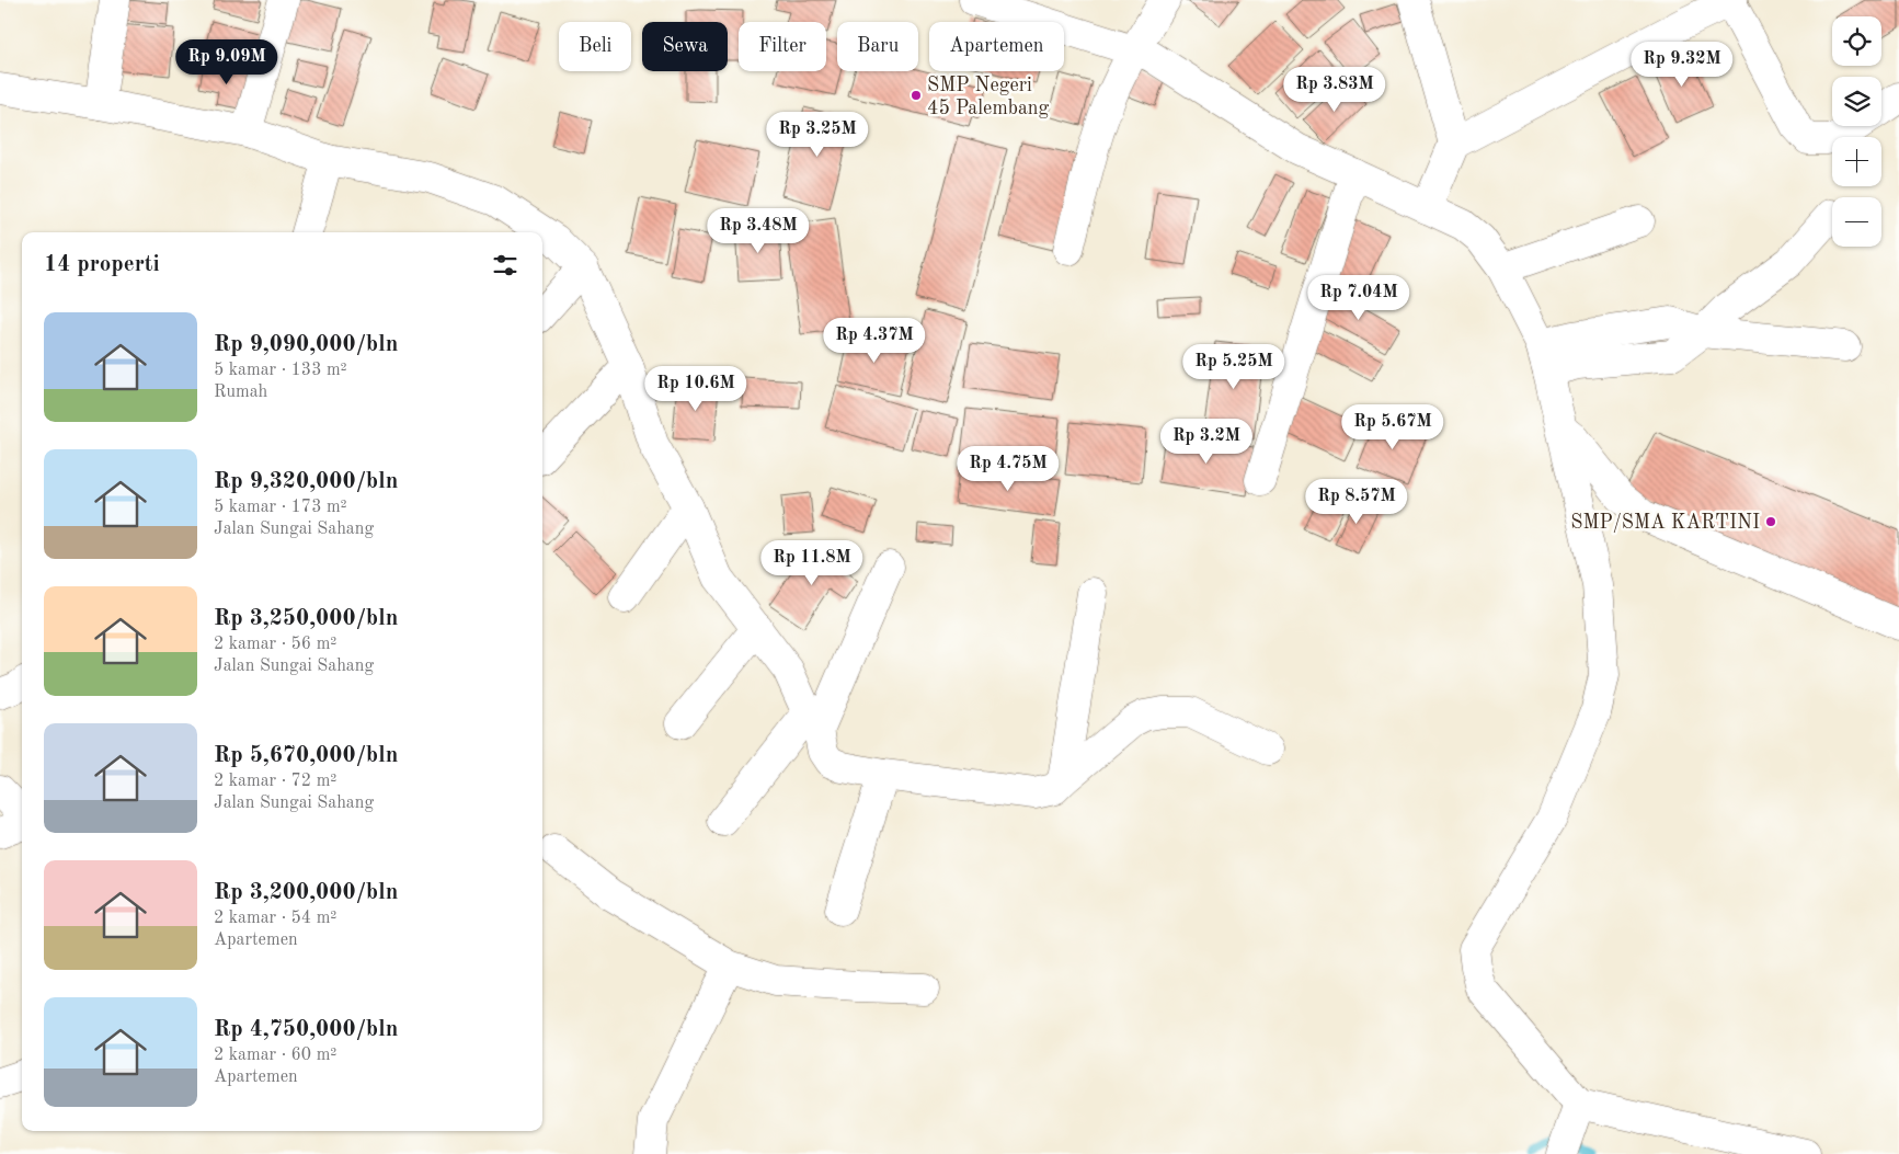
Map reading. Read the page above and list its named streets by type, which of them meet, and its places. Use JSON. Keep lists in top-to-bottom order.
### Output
{
  "places": ["SMP Negeri 45 Palembang", "SMP/SMA KARTINI"],
  "page": {
    "map_buttons": ["+", "−"],
    "chip": [
      "Beli",
      "Sewa",
      "Filter",
      "Baru",
      "Apartemen"
    ],
    "price": [
      "Rp 9.09M",
      "Rp 9.32M",
      "Rp 3.83M",
      "Rp 3.25M",
      "Rp 3.48M",
      "Rp 7.04M",
      "Rp 4.37M",
      "Rp 5.25M",
      "Rp 10.6M",
      "Rp 5.67M",
      "Rp 3.2M",
      "Rp 4.75M",
      "Rp 8.57M",
      "Rp 11.8M"
    ],
    "heading": "14 properti",
    "list": [
      {
        "name": "Rp 9,090,000/bln",
        "note": "5 kamar · 133 m² · Rumah"
      },
      {
        "name": "Rp 9,320,000/bln",
        "note": "5 kamar · 173 m² · Jalan Sungai Sahang"
      },
      {
        "name": "Rp 3,250,000/bln",
        "note": "2 kamar · 56 m² · Jalan Sungai Sahang"
      },
      {
        "name": "Rp 5,670,000/bln",
        "note": "2 kamar · 72 m² · Jalan Sungai Sahang"
      },
      {
        "name": "Rp 3,200,000/bln",
        "note": "2 kamar · 54 m² · Apartemen"
      },
      {
        "name": "Rp 4,750,000/bln",
        "note": "2 kamar · 60 m² · Apartemen"
      }
    ]
  }
}
